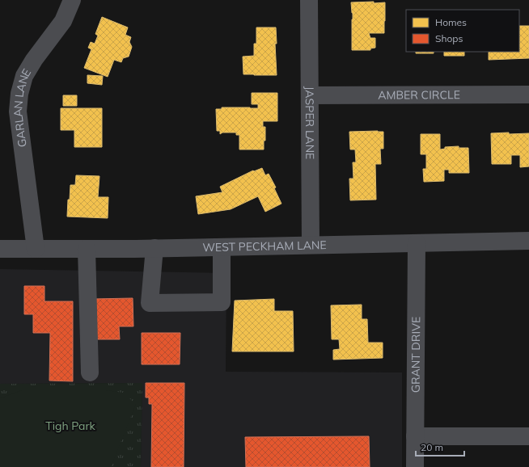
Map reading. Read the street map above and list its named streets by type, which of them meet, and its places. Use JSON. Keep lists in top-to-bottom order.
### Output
{
  "streets": {
    "street": [
      "AMBER CIRCLE",
      "GARLAN LANE",
      "JASPER LANE",
      "WEST PECKHAM LANE",
      "GRANT DRIVE"
    ]
  },
  "crossings": [
    ["AMBER CIRCLE", "JASPER LANE"],
    ["GARLAN LANE", "WEST PECKHAM LANE"],
    ["JASPER LANE", "WEST PECKHAM LANE"],
    ["WEST PECKHAM LANE", "GRANT DRIVE"]
  ],
  "parks": ["Tigh Park"],
  "legend": ["Homes", "Shops"],
  "scale_bar": "20 m"
}
